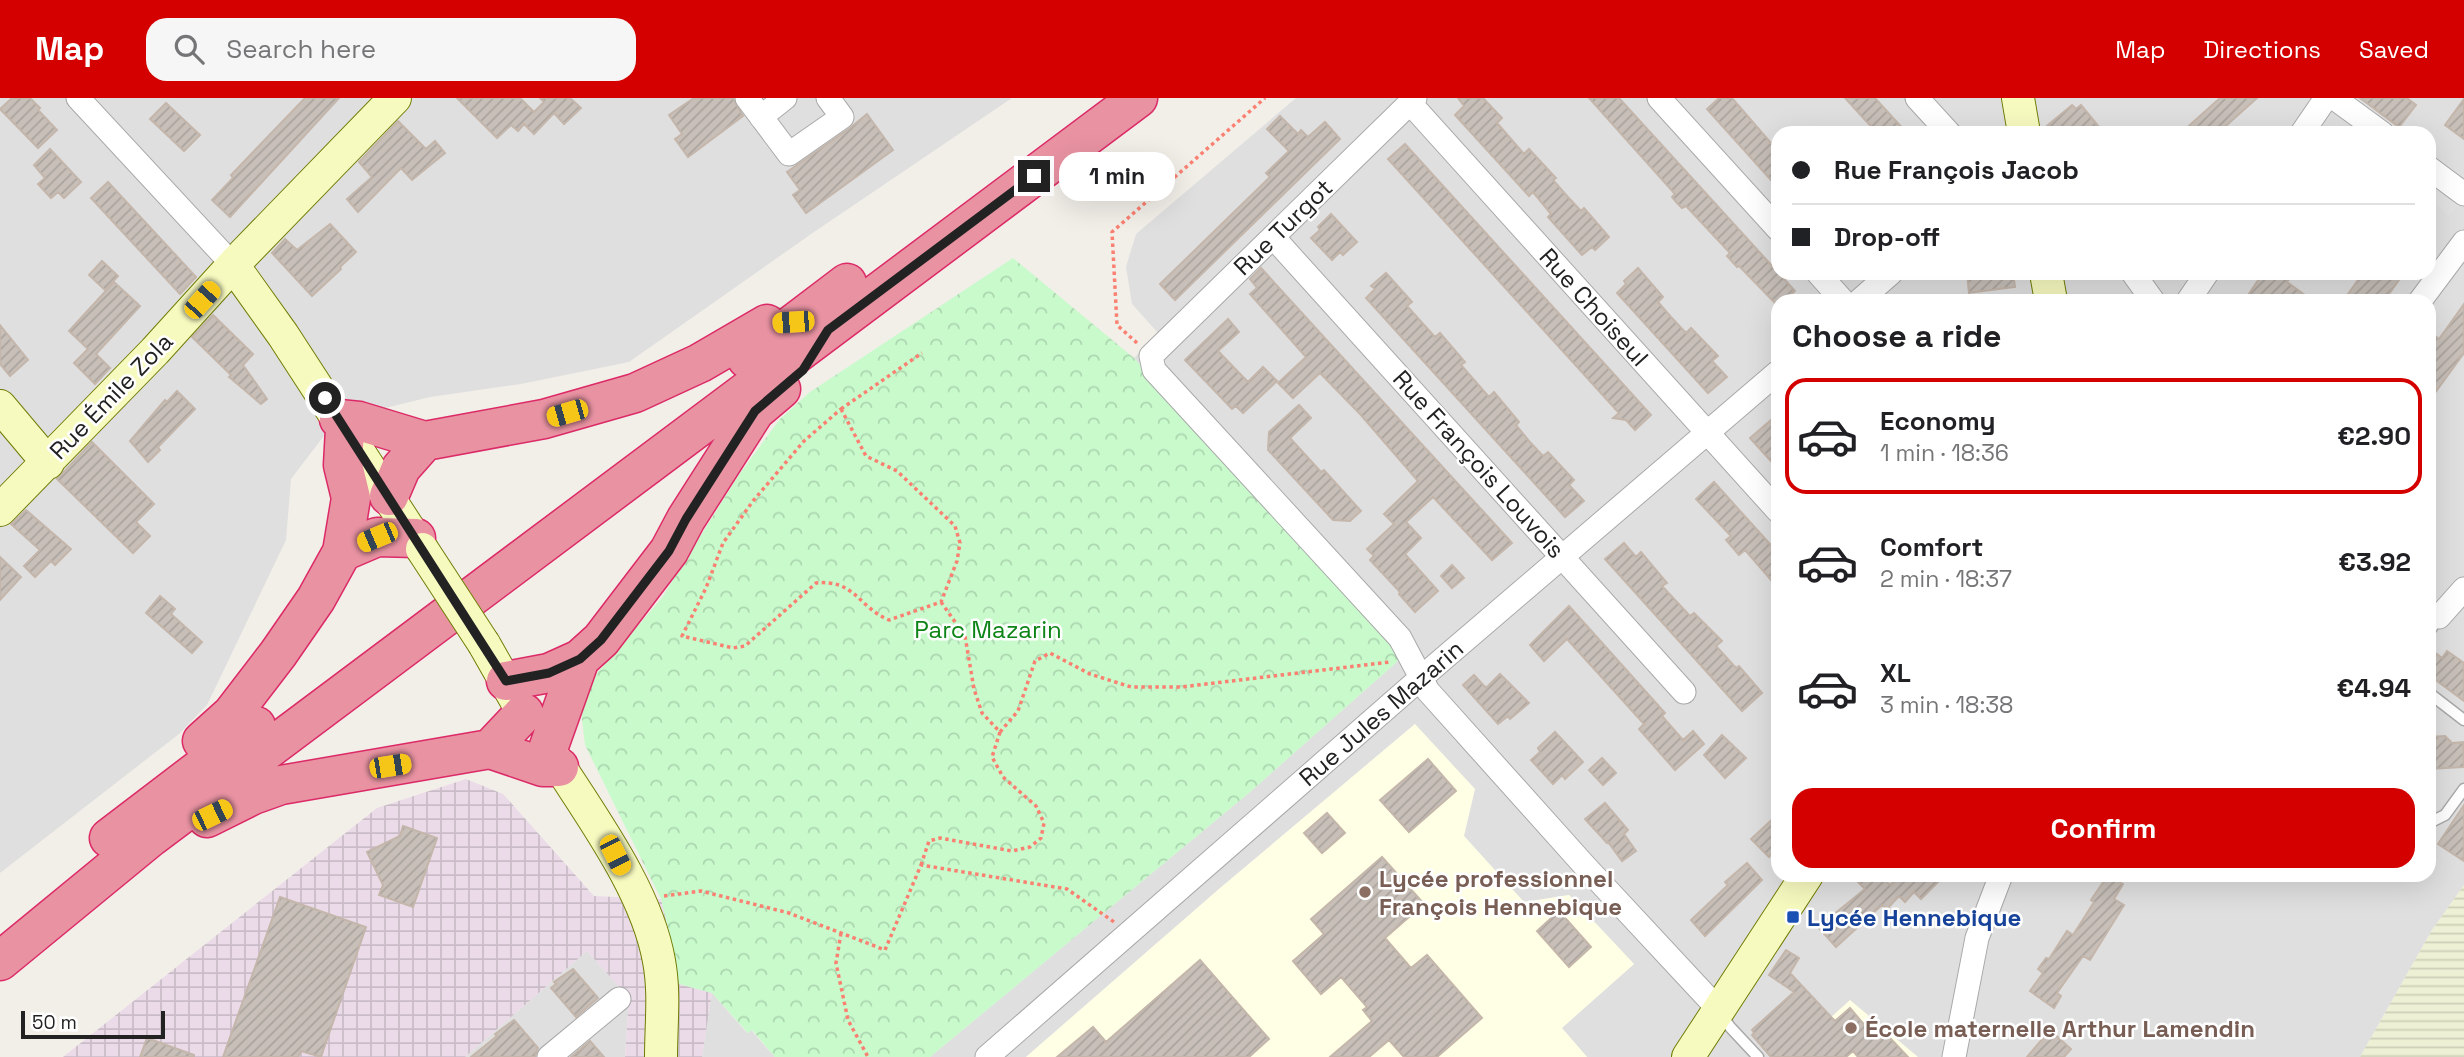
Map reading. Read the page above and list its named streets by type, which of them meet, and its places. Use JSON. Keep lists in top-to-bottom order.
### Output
{
  "streets": {
    "street": [
      "Rue Turgot",
      "Rue Choiseul",
      "Rue Émile Zola",
      "Rue François Louvois",
      "Rue Jules Mazarin"
    ]
  },
  "crossings": [
    ["Rue Turgot", "Rue Choiseul"],
    ["Rue Turgot", "Rue François Louvois"],
    ["Rue Choiseul", "Rue Jules Mazarin"],
    ["Rue François Louvois", "Rue Jules Mazarin"]
  ],
  "parks": ["Parc Mazarin"],
  "places": {
    "other": ["Lycée professionnel François Hennebique", "École maternelle Arthur Lamendin"],
    "transit": ["Lycée Hennebique"]
  },
  "scale_bar": "50 m",
  "page": {
    "header": "Map",
    "search": "Search here",
    "nav": ["Map", "Directions", "Saved"],
    "banner": ["Rue François Jacob", "Drop-off"],
    "bubble": "1 min",
    "heading": "Choose a ride",
    "list": [
      {
        "name": "Economy",
        "note": "1 min · 18:36",
        "value": "€2.90"
      },
      {
        "name": "Comfort",
        "note": "2 min · 18:37",
        "value": "€3.92"
      },
      {
        "name": "XL",
        "note": "3 min · 18:38",
        "value": "€4.94"
      }
    ],
    "buttons": "Confirm",
    "scale": "50 m"
  }
}
